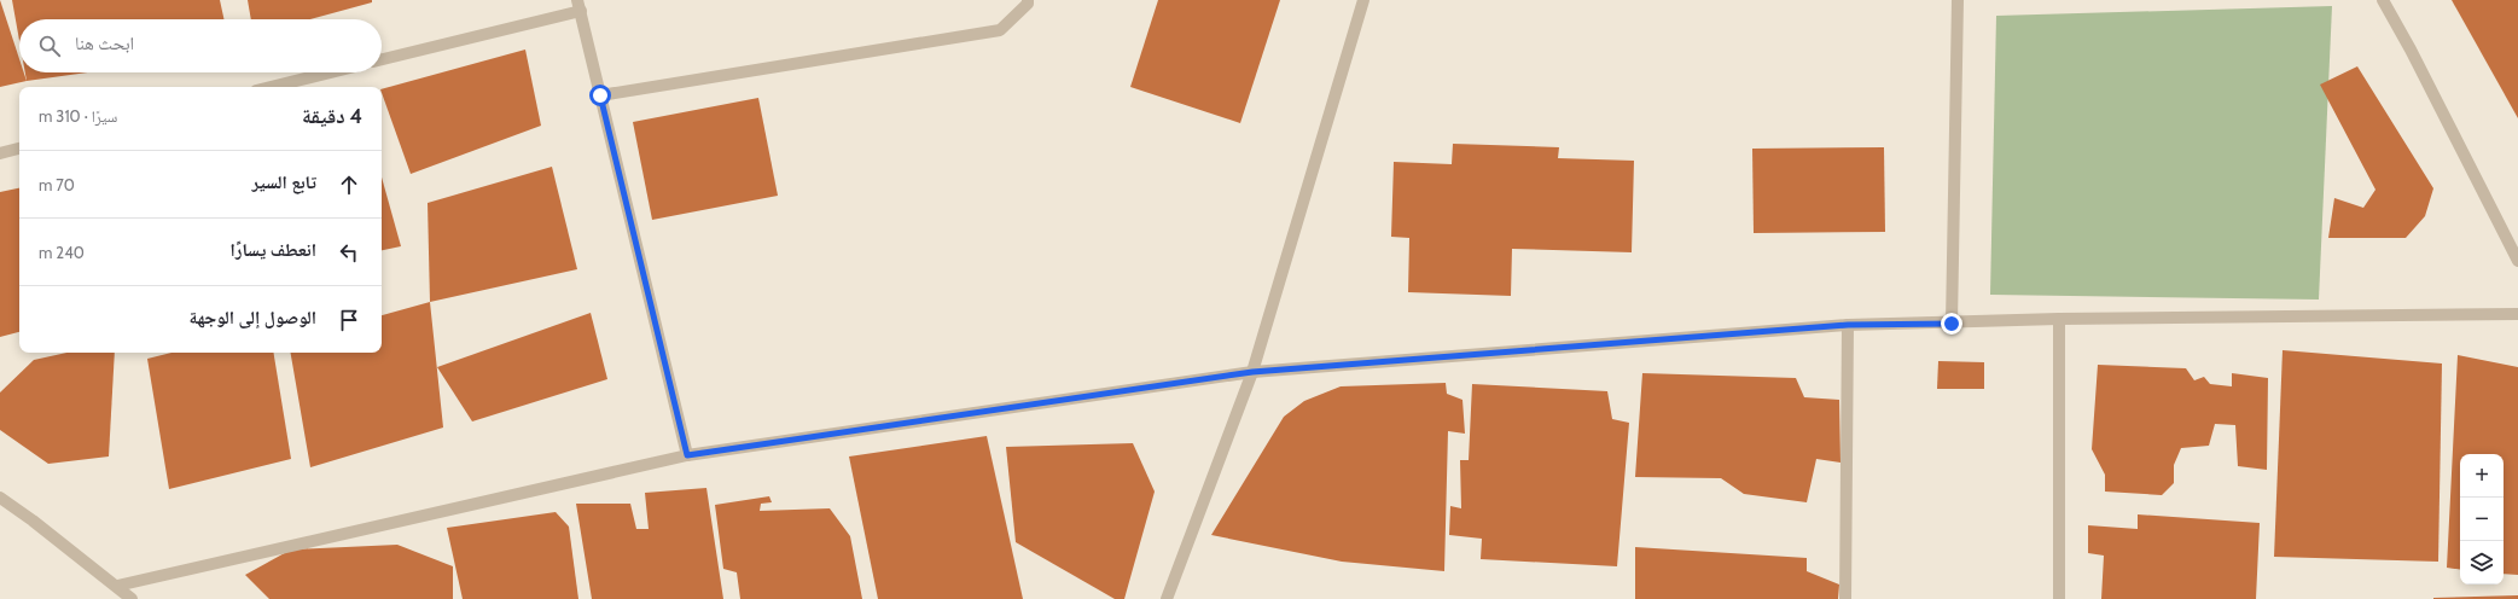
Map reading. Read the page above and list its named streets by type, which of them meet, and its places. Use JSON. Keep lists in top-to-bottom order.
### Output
{
  "page": {
    "search": "ابحث هنا",
    "heading": ["4 دقيقة", "سيرًا · 310 m"],
    "list": [
      ["تابع السير", "70 m"],
      ["انعطف يسارًا", "240 m"],
      "الوصول إلى الوجهة"
    ],
    "map_buttons": ["+", "−"]
  }
}
